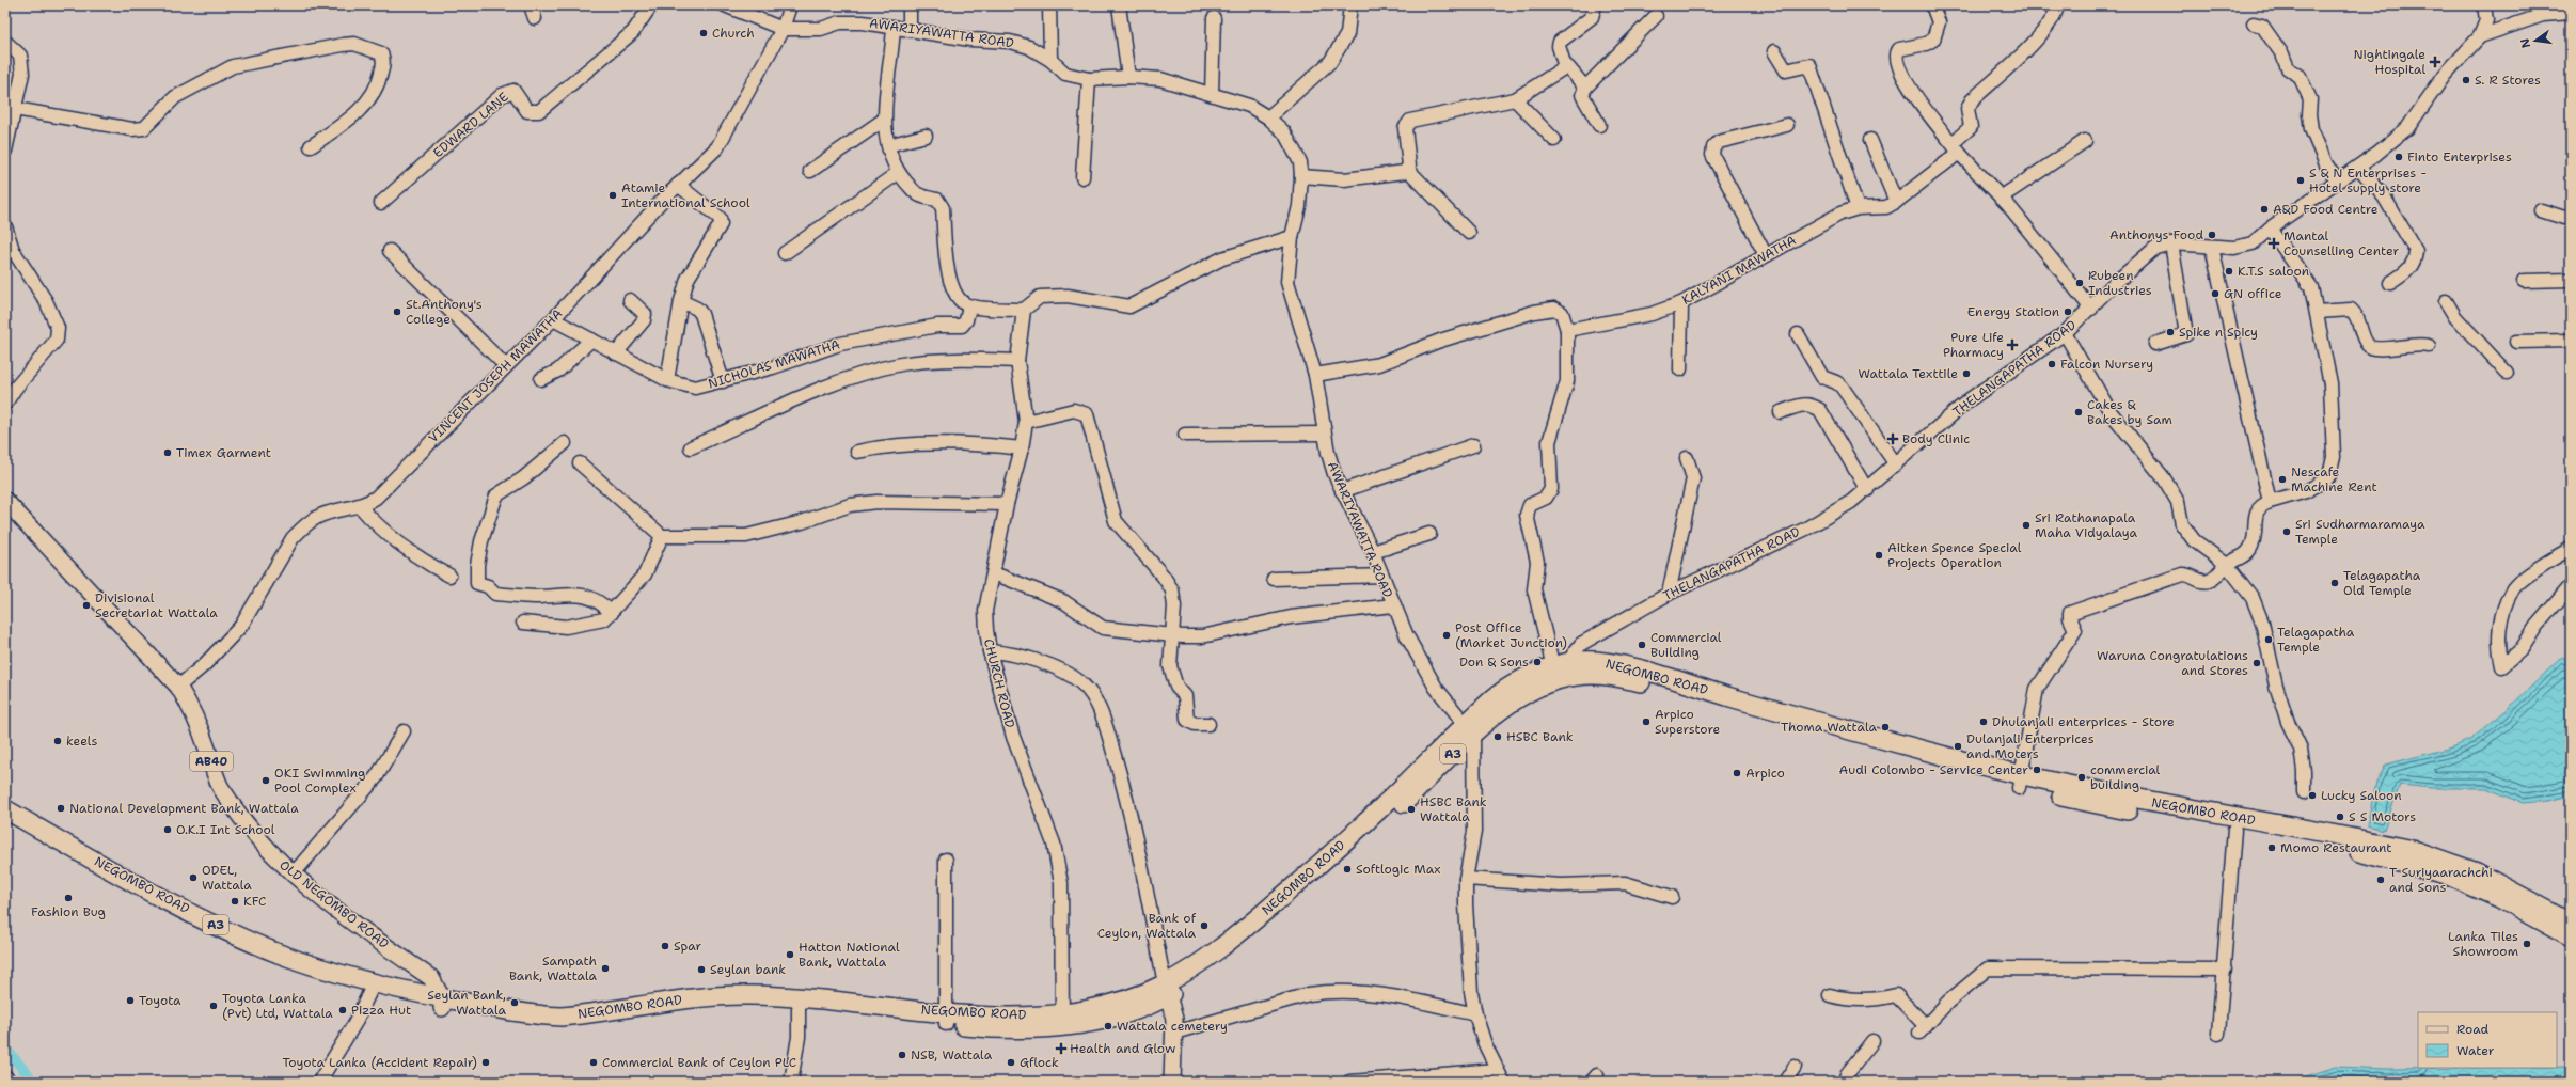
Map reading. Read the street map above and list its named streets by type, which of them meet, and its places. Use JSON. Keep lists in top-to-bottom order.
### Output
{
  "streets": {
    "highway": ["NEGOMBO ROAD", "A3"],
    "main road": ["AB40", "OLD NEGOMBO ROAD"],
    "street": [
      "AWARIYAWATTA ROAD",
      "EDWARD LANE",
      "KALYANI MAWATHA",
      "NICHOLAS MAWATHA",
      "THELANGAPATHA ROAD",
      "VINCENT JOSEPH MAWATHA",
      "CHURCH ROAD"
    ]
  },
  "crossings": [
    ["AWARIYAWATTA ROAD", "VINCENT JOSEPH MAWATHA"],
    ["AWARIYAWATTA ROAD", "NEGOMBO ROAD"],
    ["NICHOLAS MAWATHA", "VINCENT JOSEPH MAWATHA"],
    ["THELANGAPATHA ROAD", "NEGOMBO ROAD"],
    ["VINCENT JOSEPH MAWATHA", "OLD NEGOMBO ROAD"],
    ["NEGOMBO ROAD", "CHURCH ROAD"],
    ["NEGOMBO ROAD", "OLD NEGOMBO ROAD"]
  ],
  "places": {
    "other": [
      "Church",
      "S. R Stores",
      "Finto Enterprises",
      "S & N Enterprises - Hotel supply store",
      "Atamie International School",
      "A&D Food Centre",
      "Anthonys Food",
      "K.T.S saloon",
      "Rubeen Industries",
      "GN office",
      "St.Anthony's College",
      "Energy Station",
      "Spike n Spicy",
      "Falcon Nursery",
      "Wattala Texttile",
      "Cakes & Bakes by Sam",
      "Timex Garment",
      "Nescafe Machine Rent",
      "Sri Rathanapala Maha Vidyalaya",
      "Sri Sudharmaramaya Temple",
      "Aitken Spence Special Projects Operation",
      "Telagapatha Old Temple",
      "Divisional Secretariat Wattala",
      "Post Office (Market Junction)",
      "Telagapatha Temple",
      "Commercial Building",
      "Don & Sons",
      "Waruna Congratulations and Stores",
      "Arpico Superstore",
      "Dhulanjali enterprices - Store",
      "Thoma Wattala",
      "HSBC Bank",
      "keels",
      "Dulanjali Enterprices and Moters",
      "Audi Colombo - Service Center",
      "Arpico",
      "commercial building",
      "OKI Swimming Pool Complex",
      "Lucky Saloon",
      "National Development Bank, Wattala",
      "HSBC Bank Wattala",
      "S S Motors",
      "O.K.I Int School",
      "Momo Restaurant",
      "Softlogic Max",
      "ODEL, Wattala",
      "T Suriyaarachchi and Sons",
      "Fashion Bug",
      "KFC",
      "Bank of Ceylon, Wattala",
      "Lanka Tiles Showroom",
      "Spar",
      "Hatton National Bank, Wattala",
      "Sampath Bank, Wattala",
      "Seylan bank",
      "Toyota",
      "Seylan Bank, Wattala",
      "Toyota Lanka (Pvt) Ltd, Wattala",
      "Pizza Hut",
      "Wattala cemetery",
      "NSB, Wattala",
      "Toyota Lanka (Accident Repair)",
      "Commercial Bank of Ceylon PLC",
      "Gflock"
    ],
    "health": [
      "Nightingale Hospital",
      "Mantal Counselling Center",
      "Pure Life Pharmacy",
      "Body Clinic",
      "Health and Glow"
    ]
  },
  "legend": ["Road", "Water"],
  "north": "left"
}
